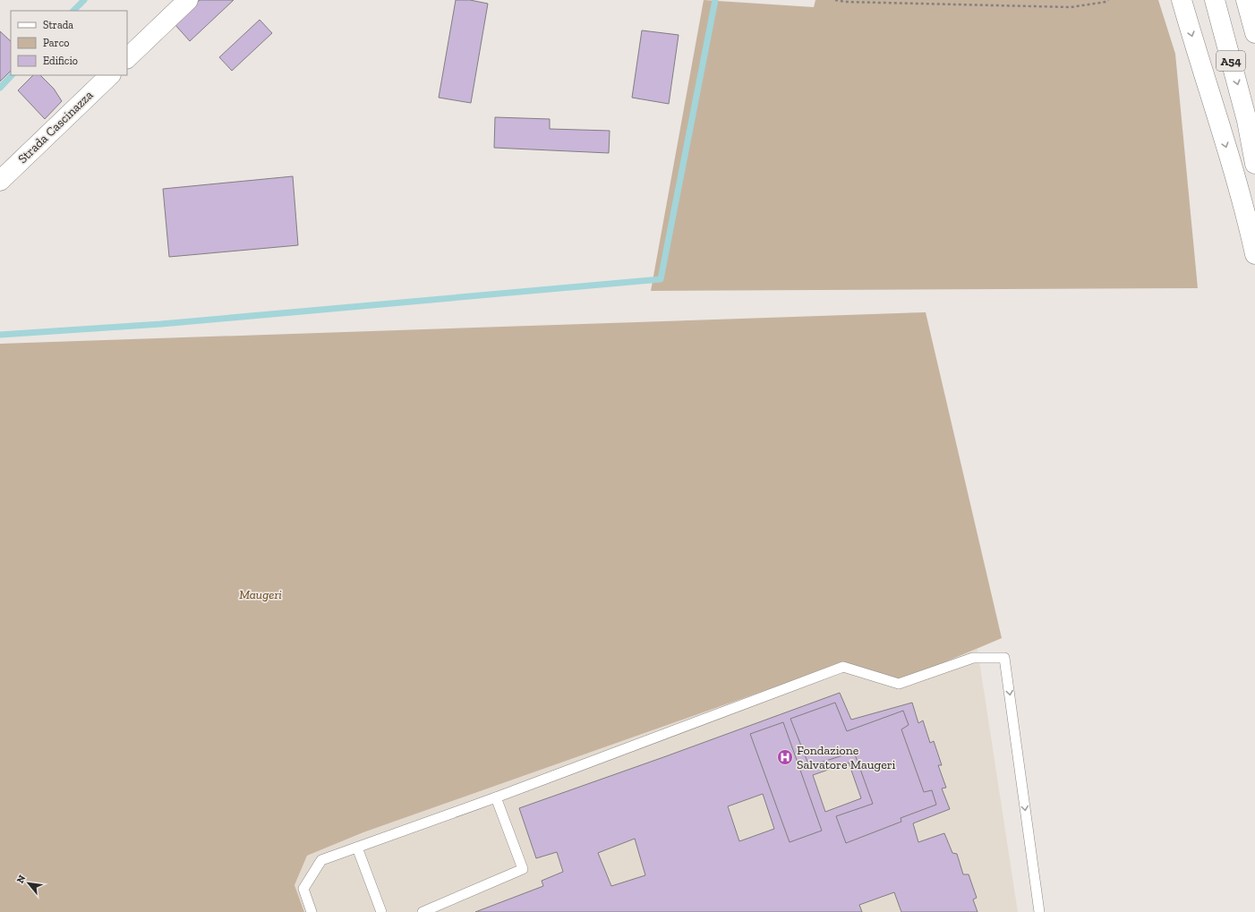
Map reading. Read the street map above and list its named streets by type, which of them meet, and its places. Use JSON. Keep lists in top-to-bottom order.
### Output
{
  "streets": {
    "main road": ["A54", "Strada Cascinazza"]
  },
  "parks": ["Maugeri"],
  "places": {
    "hospital": ["Fondazione Salvatore Maugeri"]
  },
  "legend": ["Strada", "Parco", "Edificio"],
  "north": "top left"
}
